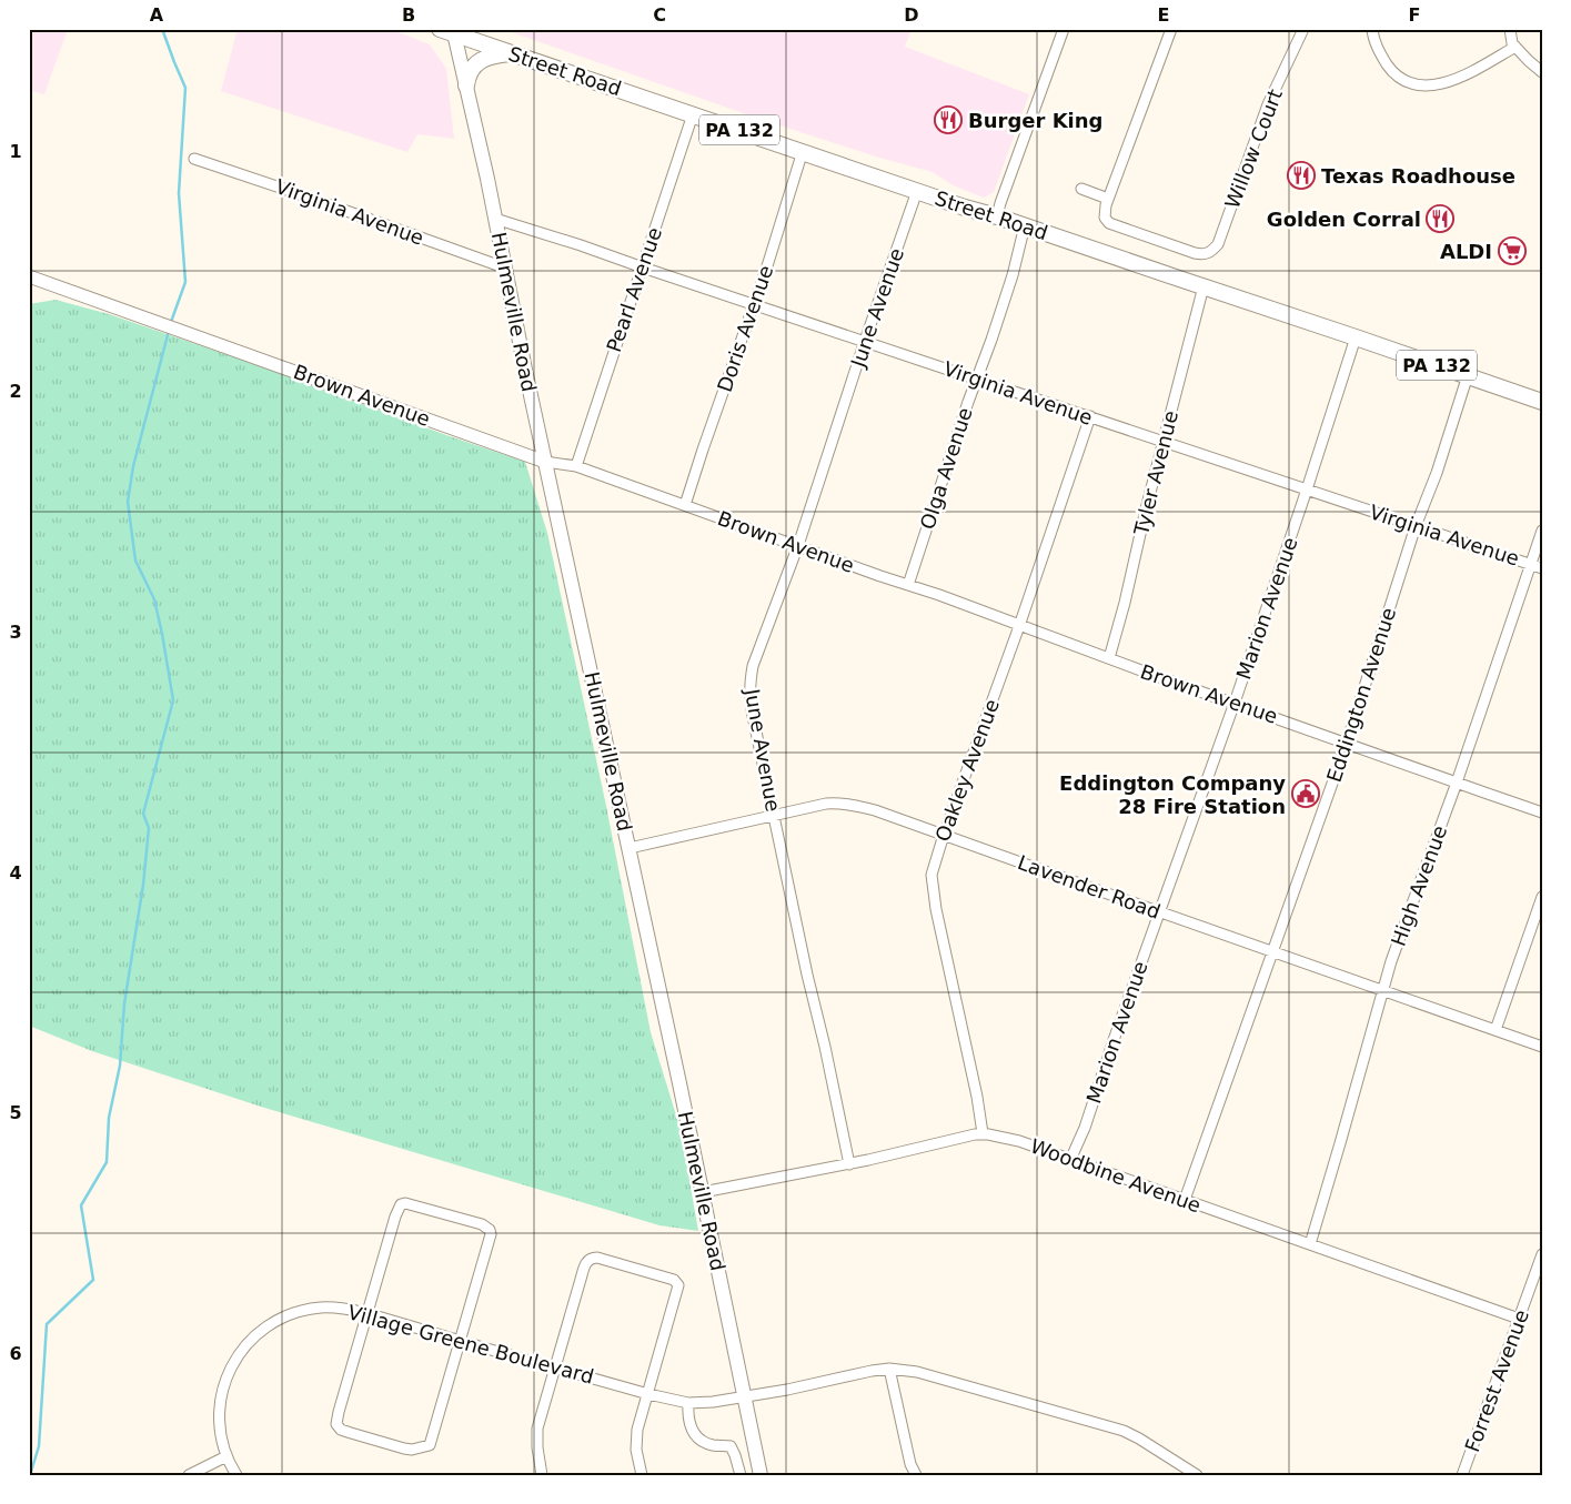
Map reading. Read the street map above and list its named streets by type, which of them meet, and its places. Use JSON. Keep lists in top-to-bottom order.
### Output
{
  "streets": {
    "main road": ["Street Road", "PA 132", "Hulmeville Road"],
    "street": [
      "Willow Court",
      "Virginia Avenue",
      "Pearl Avenue",
      "June Avenue",
      "Doris Avenue",
      "Brown Avenue",
      "Olga Avenue",
      "Tyler Avenue",
      "Marion Avenue",
      "Eddington Avenue",
      "Oakley Avenue",
      "High Avenue",
      "Lavender Road",
      "Woodbine Avenue",
      "Village Greene Boulevard",
      "Forrest Avenue"
    ]
  },
  "crossings": [
    ["Street Road", "Pearl Avenue"],
    ["Street Road", "June Avenue"],
    ["Street Road", "Hulmeville Road"],
    ["Street Road", "Doris Avenue"],
    ["Street Road", "Olga Avenue"],
    ["Street Road", "Tyler Avenue"],
    ["Street Road", "Marion Avenue"],
    ["Street Road", "Eddington Avenue"],
    ["Virginia Avenue", "Pearl Avenue"],
    ["Virginia Avenue", "June Avenue"],
    ["Virginia Avenue", "Hulmeville Road"],
    ["Virginia Avenue", "Doris Avenue"],
    ["Virginia Avenue", "Olga Avenue"],
    ["Virginia Avenue", "Tyler Avenue"],
    ["Virginia Avenue", "Marion Avenue"],
    ["Virginia Avenue", "Eddington Avenue"],
    ["Virginia Avenue", "Oakley Avenue"],
    ["Virginia Avenue", "High Avenue"],
    ["Pearl Avenue", "Brown Avenue"],
    ["June Avenue", "Brown Avenue"],
    ["June Avenue", "Lavender Road"],
    ["June Avenue", "Woodbine Avenue"],
    ["Hulmeville Road", "Brown Avenue"],
    ["Hulmeville Road", "Lavender Road"],
    ["Hulmeville Road", "Woodbine Avenue"],
    ["Hulmeville Road", "Village Greene Boulevard"],
    ["Doris Avenue", "Brown Avenue"],
    ["Brown Avenue", "Olga Avenue"],
    ["Brown Avenue", "Tyler Avenue"],
    ["Brown Avenue", "Marion Avenue"],
    ["Brown Avenue", "Eddington Avenue"],
    ["Brown Avenue", "Oakley Avenue"],
    ["Brown Avenue", "High Avenue"],
    ["Marion Avenue", "Lavender Road"],
    ["Marion Avenue", "Woodbine Avenue"],
    ["Eddington Avenue", "Lavender Road"],
    ["Eddington Avenue", "Woodbine Avenue"],
    ["Oakley Avenue", "Lavender Road"],
    ["Oakley Avenue", "Woodbine Avenue"],
    ["High Avenue", "Lavender Road"],
    ["High Avenue", "Woodbine Avenue"],
    ["Woodbine Avenue", "Forrest Avenue"]
  ],
  "places": {
    "restaurant": ["Burger King", "Texas Roadhouse", "Golden Corral"],
    "supermarket": ["ALDI"],
    "public building": ["Eddington Company 28 Fire Station"]
  },
  "grid": {
    "columns": [
      "A",
      "B",
      "C",
      "D",
      "E",
      "F"
    ],
    "rows": [
      "1",
      "2",
      "3",
      "4",
      "5",
      "6"
    ]
  }
}
